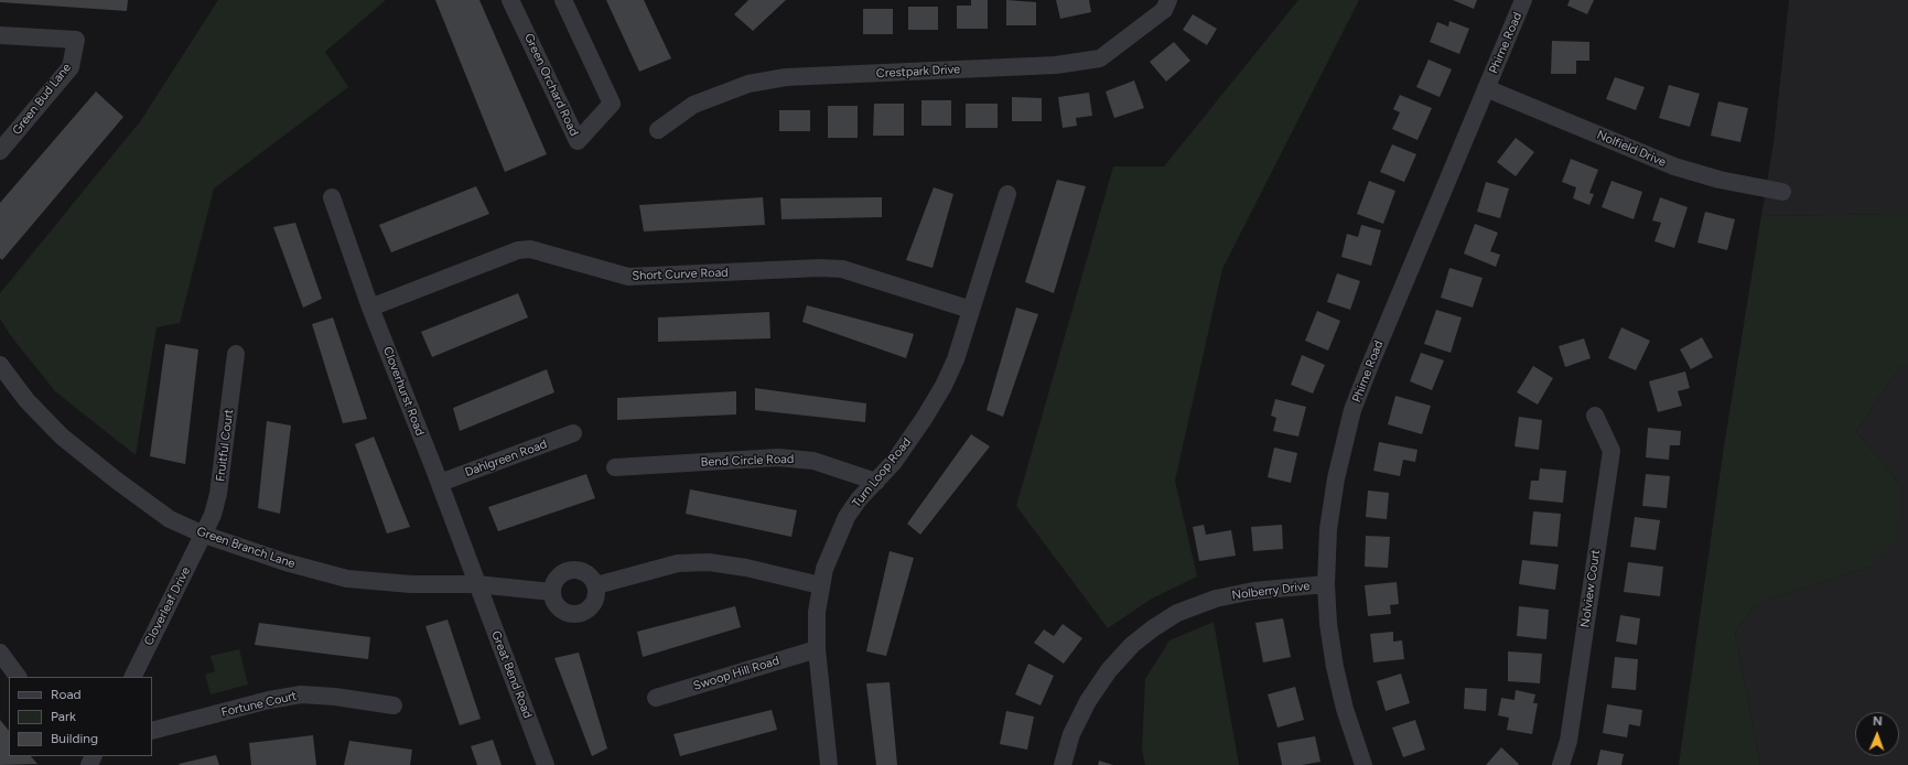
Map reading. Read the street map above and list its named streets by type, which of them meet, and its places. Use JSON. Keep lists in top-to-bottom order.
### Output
{
  "streets": {
    "street": [
      "Phirne Road",
      "Crestpark Drive",
      "Green Orchard Road",
      "Green Bud Lane",
      "Nolfield Drive",
      "Short Curve Road",
      "Cloverhurst Road",
      "Fruitful Court",
      "Dahlgreen Road",
      "Bend Circle Road",
      "Turn Loop Road",
      "Green Branch Lane",
      "Nolview Court",
      "Nolberry Drive",
      "Cloverleaf Drive",
      "Swoop Hill Road",
      "Great Bend Road",
      "Fortune Court"
    ]
  },
  "crossings": [
    ["Phirne Road", "Nolfield Drive"],
    ["Phirne Road", "Nolberry Drive"],
    ["Short Curve Road", "Cloverhurst Road"],
    ["Short Curve Road", "Turn Loop Road"],
    ["Cloverhurst Road", "Dahlgreen Road"],
    ["Cloverhurst Road", "Green Branch Lane"],
    ["Cloverhurst Road", "Great Bend Road"],
    ["Fruitful Court", "Green Branch Lane"],
    ["Fruitful Court", "Cloverleaf Drive"],
    ["Bend Circle Road", "Turn Loop Road"],
    ["Turn Loop Road", "Swoop Hill Road"],
    ["Green Branch Lane", "Cloverleaf Drive"],
    ["Green Branch Lane", "Great Bend Road"]
  ],
  "legend": ["Road", "Park", "Building"],
  "north": "top"
}
